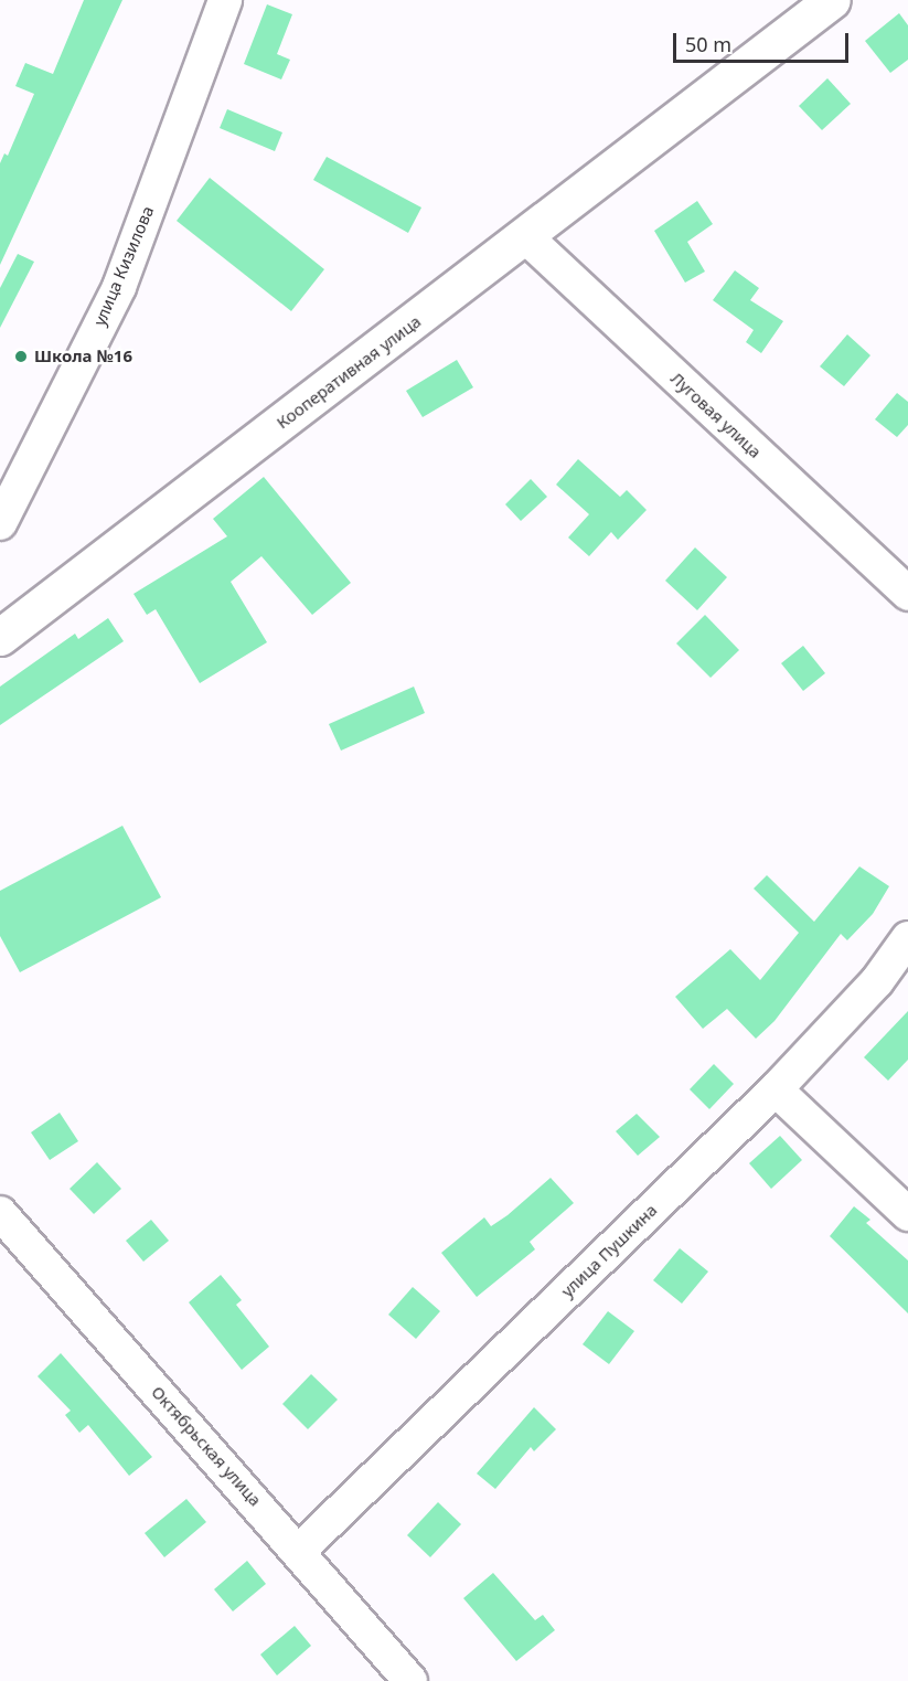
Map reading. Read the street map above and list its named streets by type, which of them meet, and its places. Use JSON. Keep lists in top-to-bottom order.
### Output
{
  "streets": {
    "main road": ["Кооперативная улица"],
    "street": [
      "улица Кизилова",
      "Луговая улица",
      "улица Пушкина",
      "Октябрьская улица"
    ]
  },
  "crossings": [
    ["Кооперативная улица", "Луговая улица"],
    ["улица Пушкина", "Октябрьская улица"]
  ],
  "places": ["Школа №16"],
  "scale_bar": "50 m"
}
